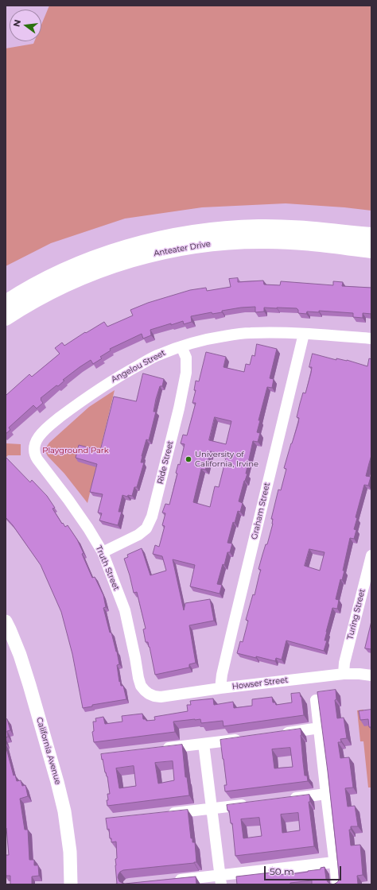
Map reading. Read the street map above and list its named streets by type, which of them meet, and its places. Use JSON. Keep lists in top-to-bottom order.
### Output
{
  "streets": {
    "main road": ["Anteater Drive"],
    "street": [
      "Angelou Street",
      "Ride Street",
      "Graham Street",
      "Truth Street",
      "Turing Street",
      "Howser Street",
      "California Avenue"
    ]
  },
  "crossings": [
    ["Angelou Street", "Ride Street"],
    ["Angelou Street", "Graham Street"],
    ["Angelou Street", "Truth Street"],
    ["Ride Street", "Truth Street"],
    ["Graham Street", "Howser Street"],
    ["Truth Street", "Howser Street"],
    ["Turing Street", "Howser Street"]
  ],
  "parks": ["Playground Park"],
  "places": ["University of California, Irvine"],
  "scale_bar": "50 m",
  "north": "left"
}
